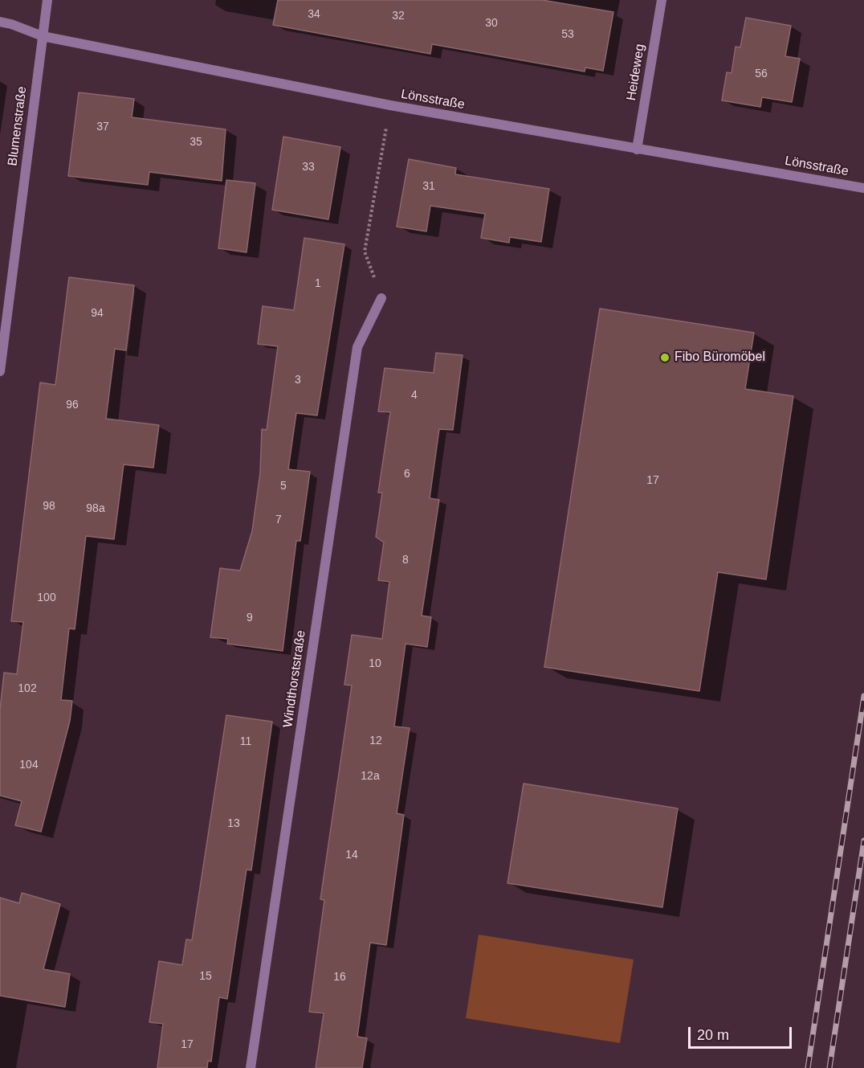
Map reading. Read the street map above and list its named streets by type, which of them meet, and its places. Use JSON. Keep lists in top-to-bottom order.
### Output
{
  "streets": {
    "street": [
      "Heideweg",
      "Lönsstraße",
      "Blumenstraße",
      "Windthorststraße"
    ]
  },
  "crossings": [
    ["Heideweg", "Lönsstraße"],
    ["Lönsstraße", "Blumenstraße"]
  ],
  "places": ["Fibo Büromöbel"],
  "house_numbers": [
    "34",
    "32",
    "30",
    "53",
    "56",
    "37",
    "35",
    "33",
    "31",
    "1",
    "94",
    "3",
    "4",
    "96",
    "6",
    "17",
    "5",
    "98",
    "98a",
    "7",
    "8",
    "100",
    "9",
    "10",
    "102",
    "12",
    "11",
    "104",
    "12a",
    "13",
    "14",
    "15",
    "16",
    "17"
  ],
  "scale_bar": "20 m"
}
